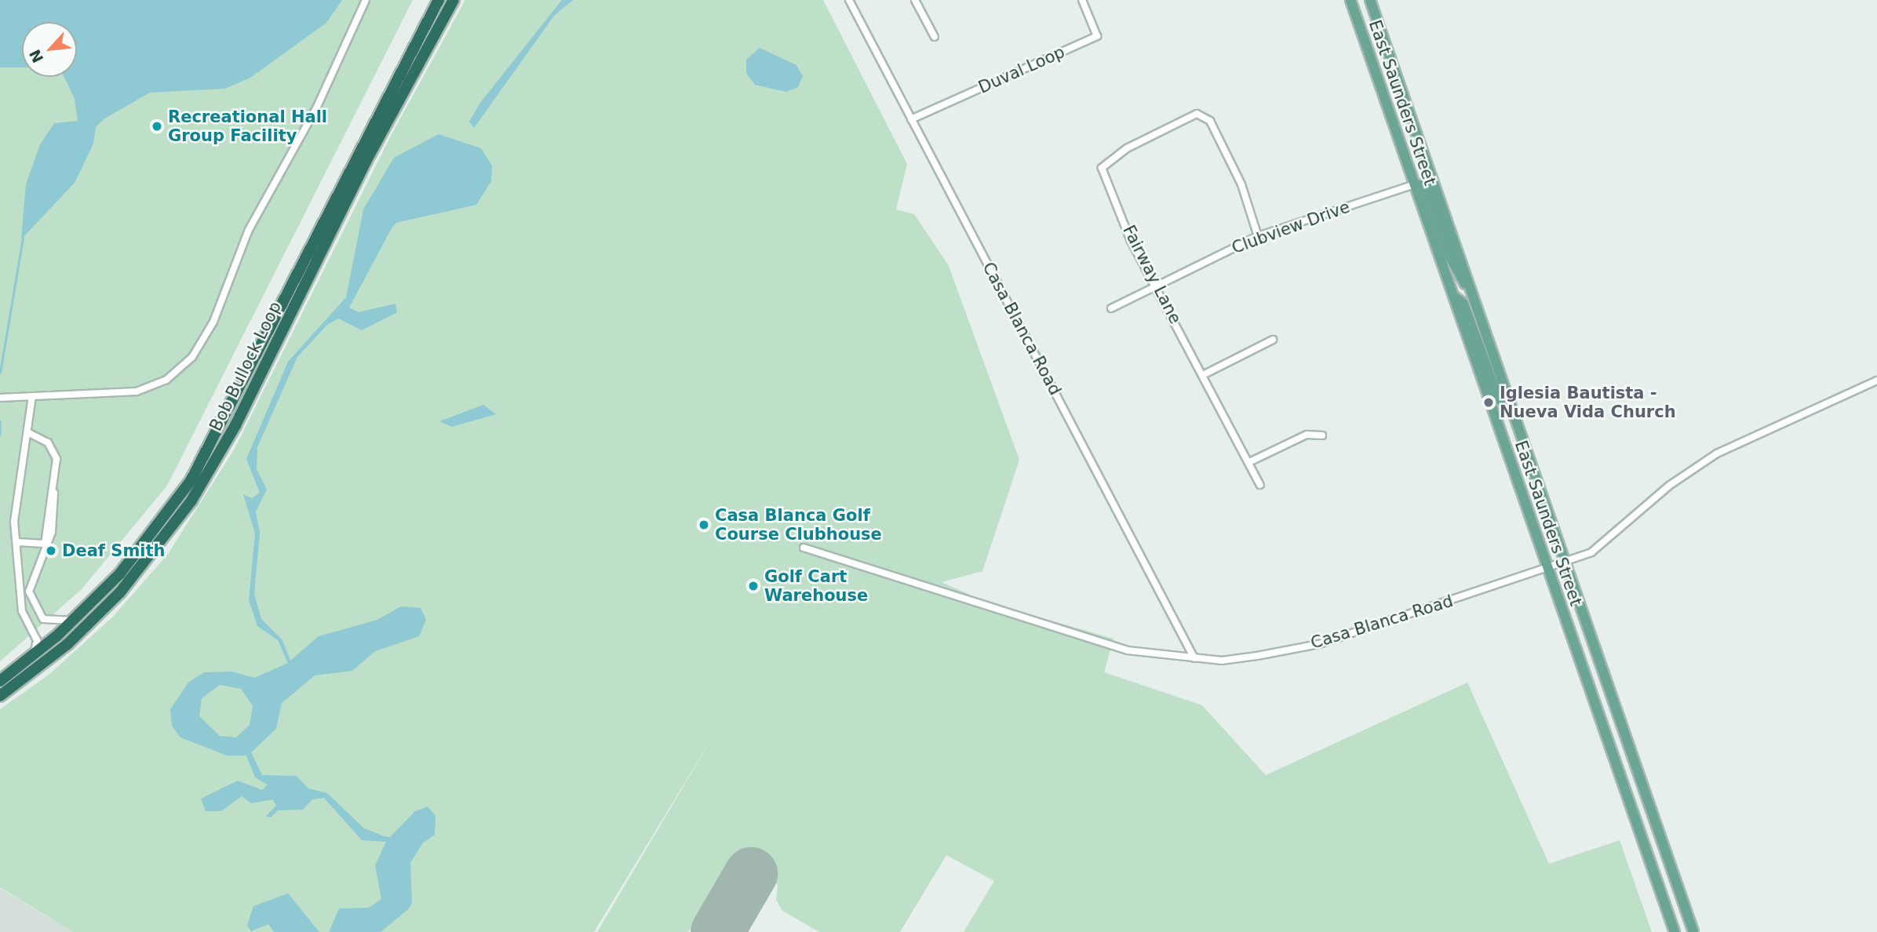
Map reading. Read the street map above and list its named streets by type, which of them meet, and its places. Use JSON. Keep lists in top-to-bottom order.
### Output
{
  "streets": {
    "highway": ["Bob Bullock Loop"],
    "main road": ["East Saunders Street"],
    "street": [
      "Duval Loop",
      "Clubview Drive",
      "Fairway Lane",
      "Casa Blanca Road"
    ]
  },
  "crossings": [
    ["Duval Loop", "Casa Blanca Road"],
    ["East Saunders Street", "Clubview Drive"],
    ["East Saunders Street", "Casa Blanca Road"],
    ["Clubview Drive", "Fairway Lane"]
  ],
  "places": [
    "Recreational Hall Group Facility",
    "Iglesia Bautista - Nueva Vida Church",
    "Casa Blanca Golf Course Clubhouse",
    "Deaf Smith",
    "Golf Cart Warehouse"
  ],
  "north": "bottom left"
}
